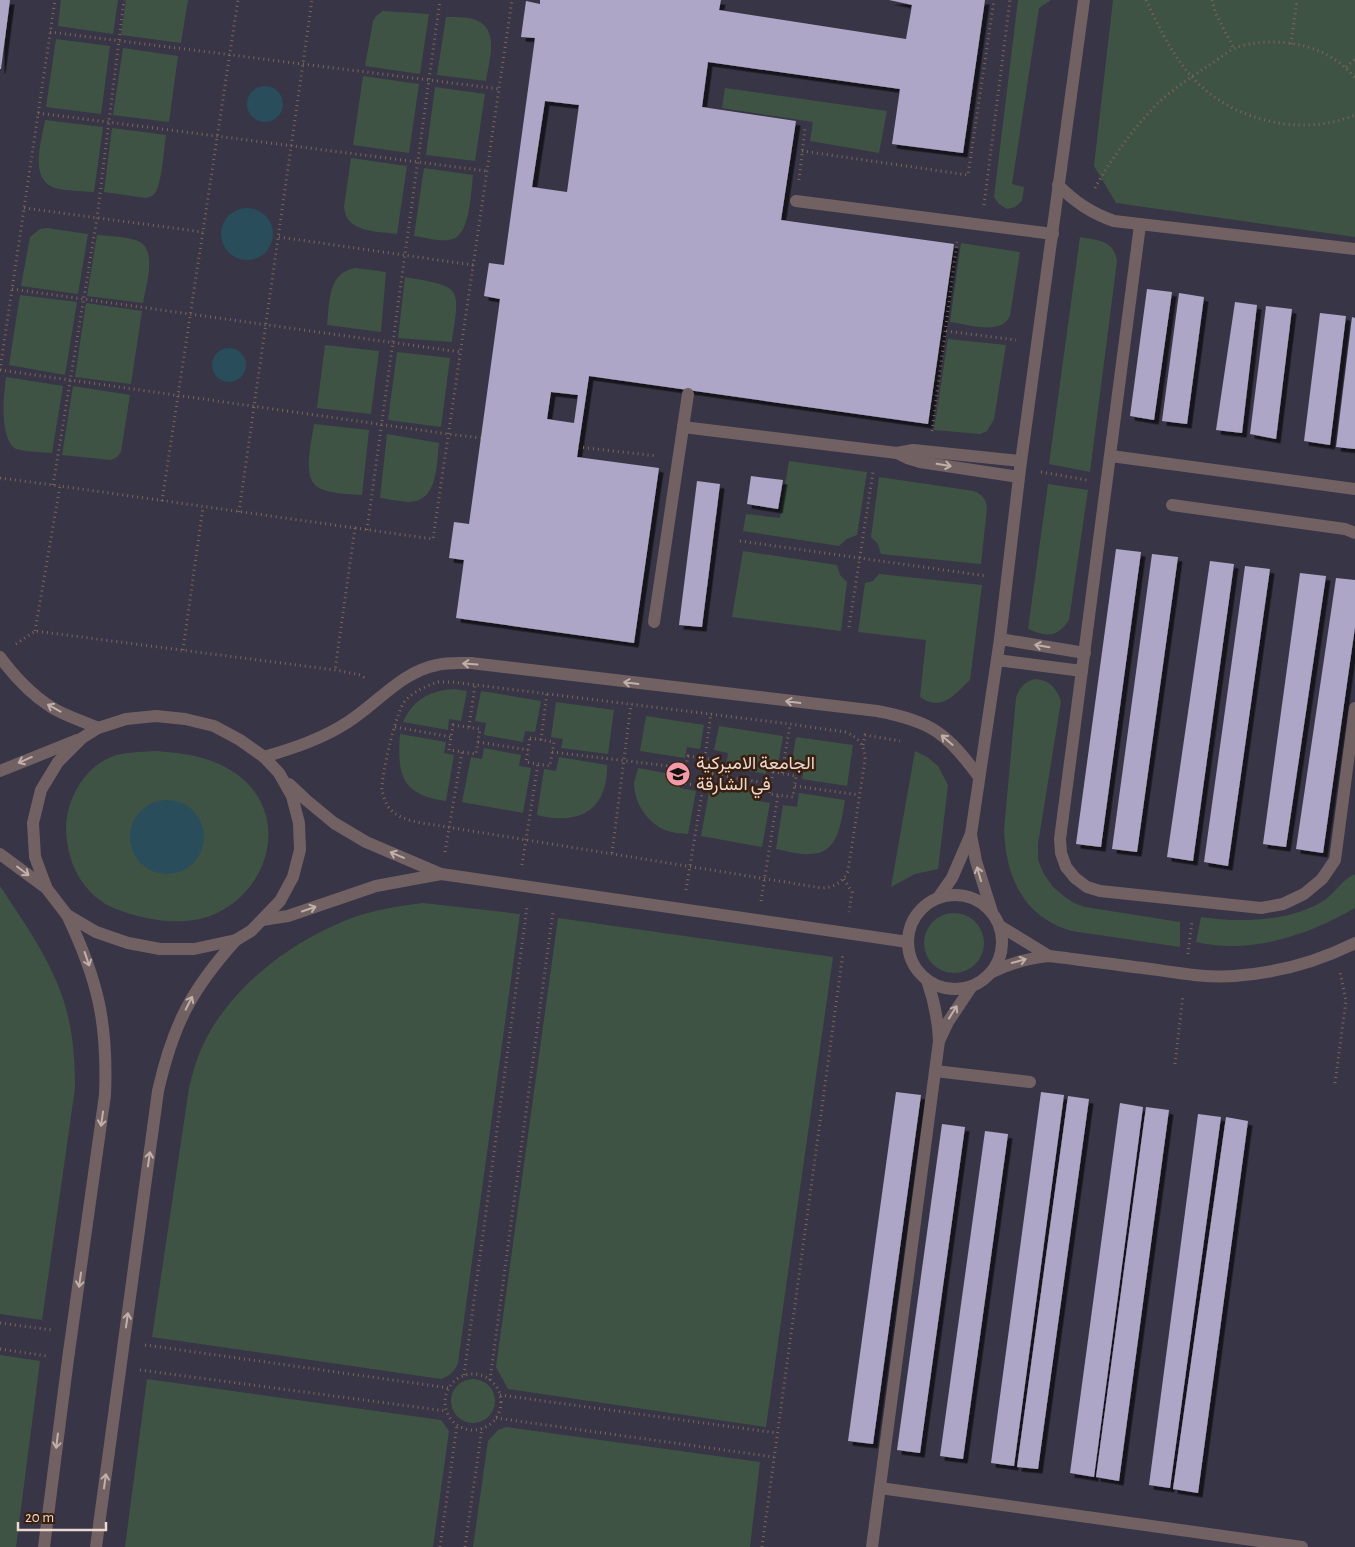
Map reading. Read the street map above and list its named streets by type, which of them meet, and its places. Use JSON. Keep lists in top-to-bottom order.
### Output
{
  "places": {
    "school or university": ["الجامعة الاميركية في الشارقة"]
  },
  "scale_bar": "20 m"
}
